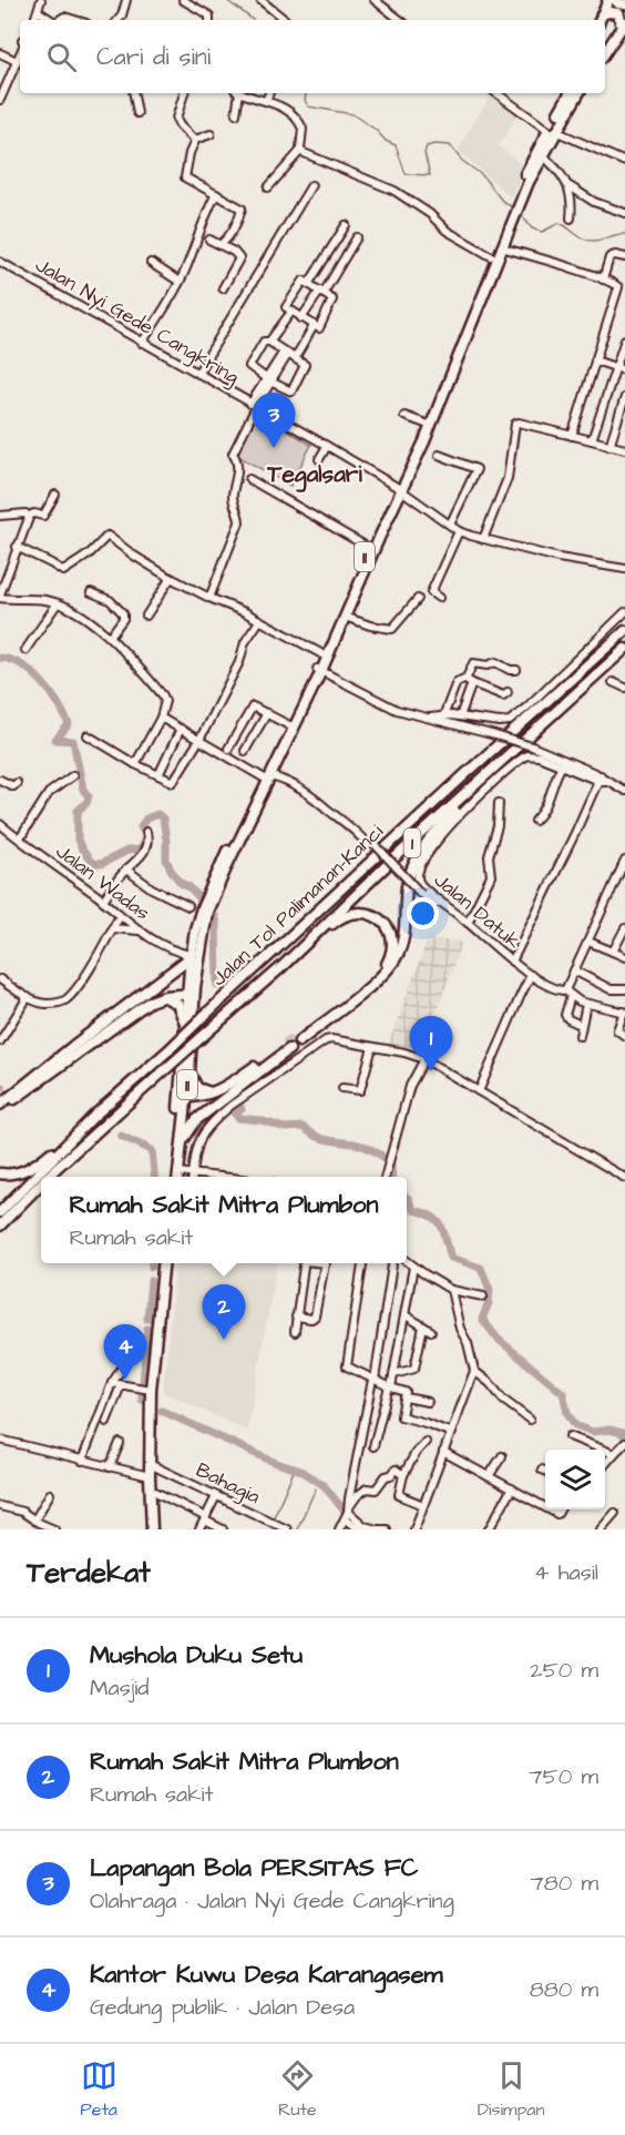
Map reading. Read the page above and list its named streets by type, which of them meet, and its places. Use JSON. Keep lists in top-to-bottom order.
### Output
{
  "streets": {
    "highway": ["11", "1", "Jalan Tol Palimanan–Kanci"],
    "street": [
      "Jalan Nyi Gede Cangkring",
      "Jalan Wadas",
      "Jalan Datuk",
      "Bahagia"
    ]
  },
  "crossings": [
    ["Jalan Nyi Gede Cangkring", "11"],
    ["11", "Jalan Wadas"]
  ],
  "districts": ["Tegalsari"],
  "page": {
    "search": "Cari di sini",
    "pins": [
      "3",
      "1",
      "2",
      "4"
    ],
    "popup": ["Rumah Sakit Mitra Plumbon", "Rumah sakit"],
    "heading": ["Terdekat", "4 hasil"],
    "list": [
      {
        "mark": "1",
        "name": "Mushola Duku Setu",
        "note": "Masjid",
        "value": "250 m"
      },
      {
        "mark": "2",
        "name": "Rumah Sakit Mitra Plumbon",
        "note": "Rumah sakit",
        "value": "750 m"
      },
      {
        "mark": "3",
        "name": "Lapangan Bola PERSITAS FC",
        "note": "Olahraga · Jalan Nyi Gede Cangkring",
        "value": "780 m"
      },
      {
        "mark": "4",
        "name": "Kantor Kuwu Desa Karangasem",
        "note": "Gedung publik · Jalan Desa",
        "value": "880 m"
      }
    ],
    "nav": ["Peta", "Rute", "Disimpan"]
  }
}
